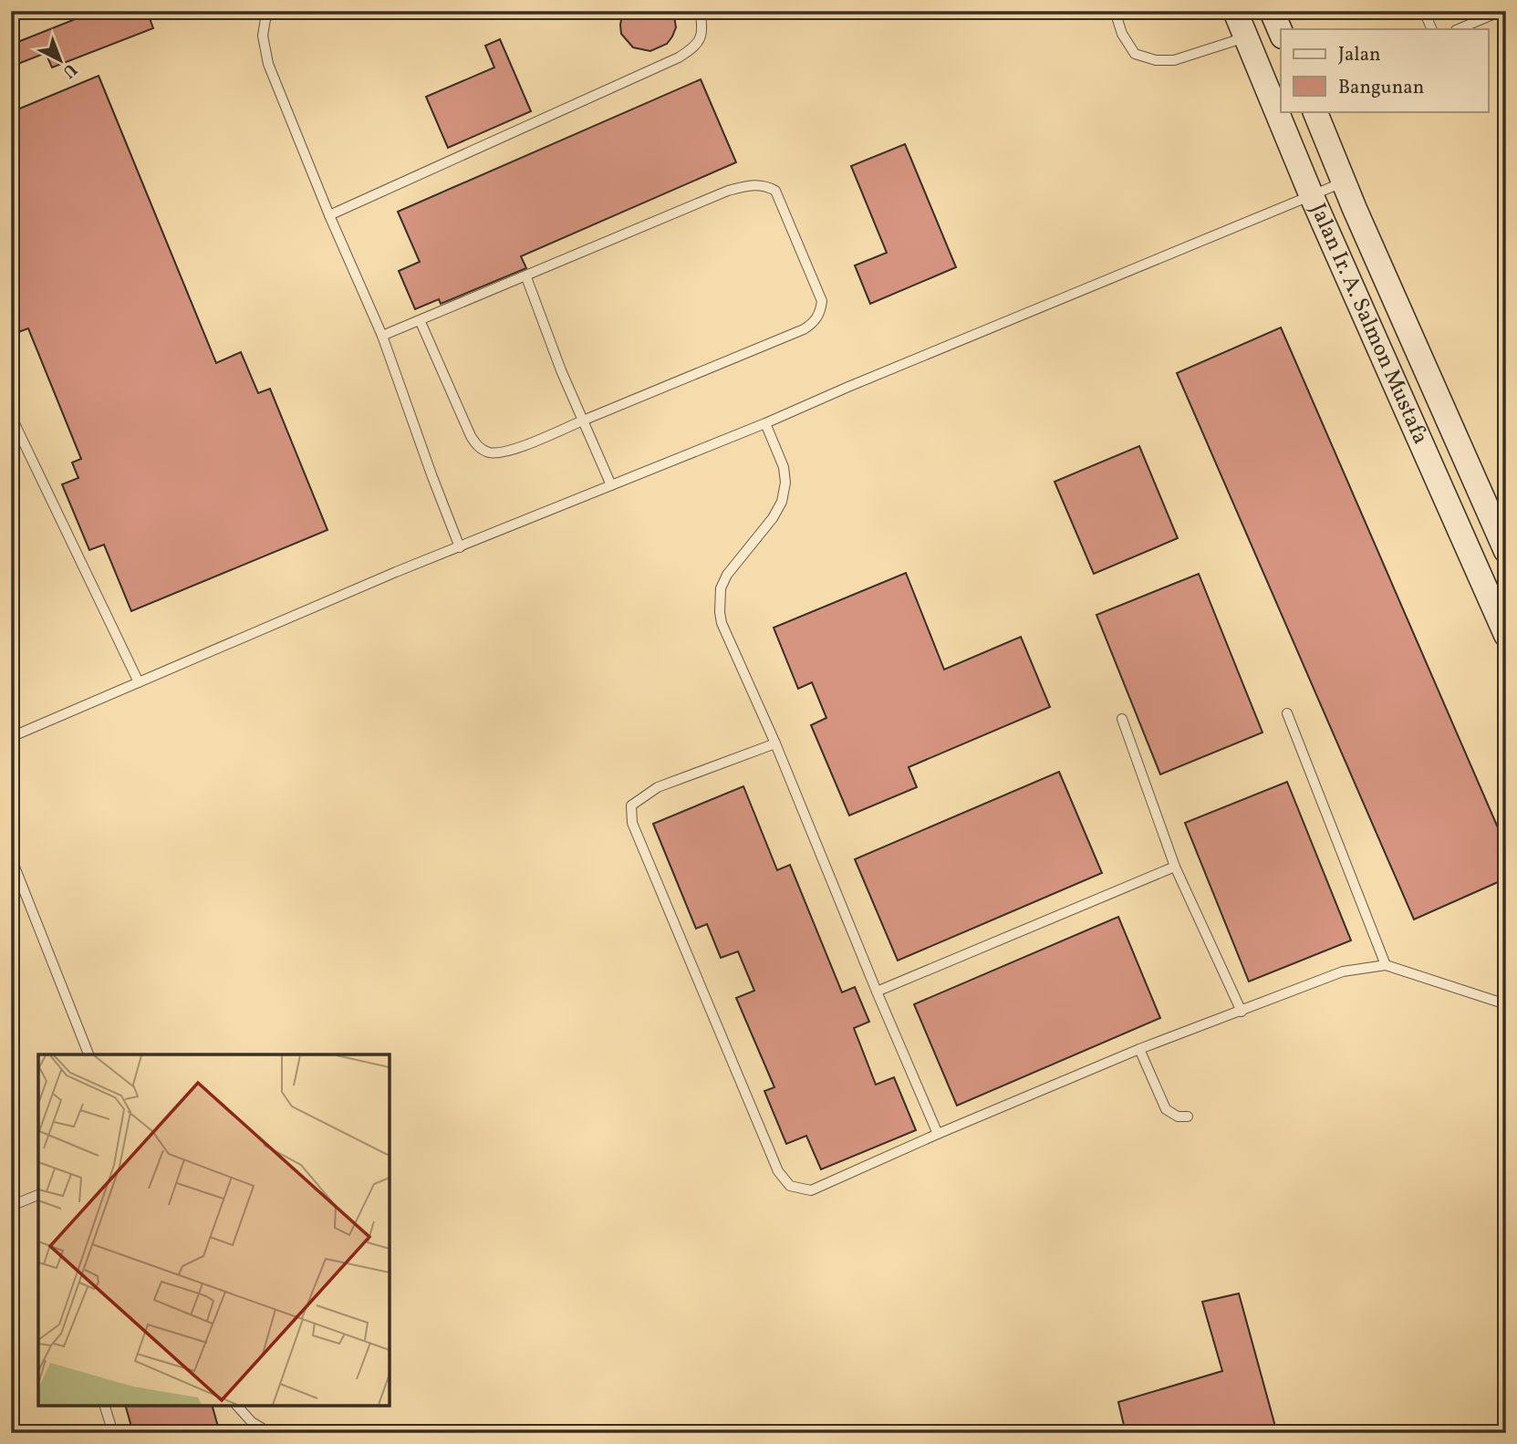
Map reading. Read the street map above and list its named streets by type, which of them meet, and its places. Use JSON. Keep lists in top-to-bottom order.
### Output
{
  "streets": {
    "street": ["Jalan Ir. A. Salmon Mustafa"]
  },
  "legend": ["Jalan", "Bangunan"],
  "north": "bottom right"
}
